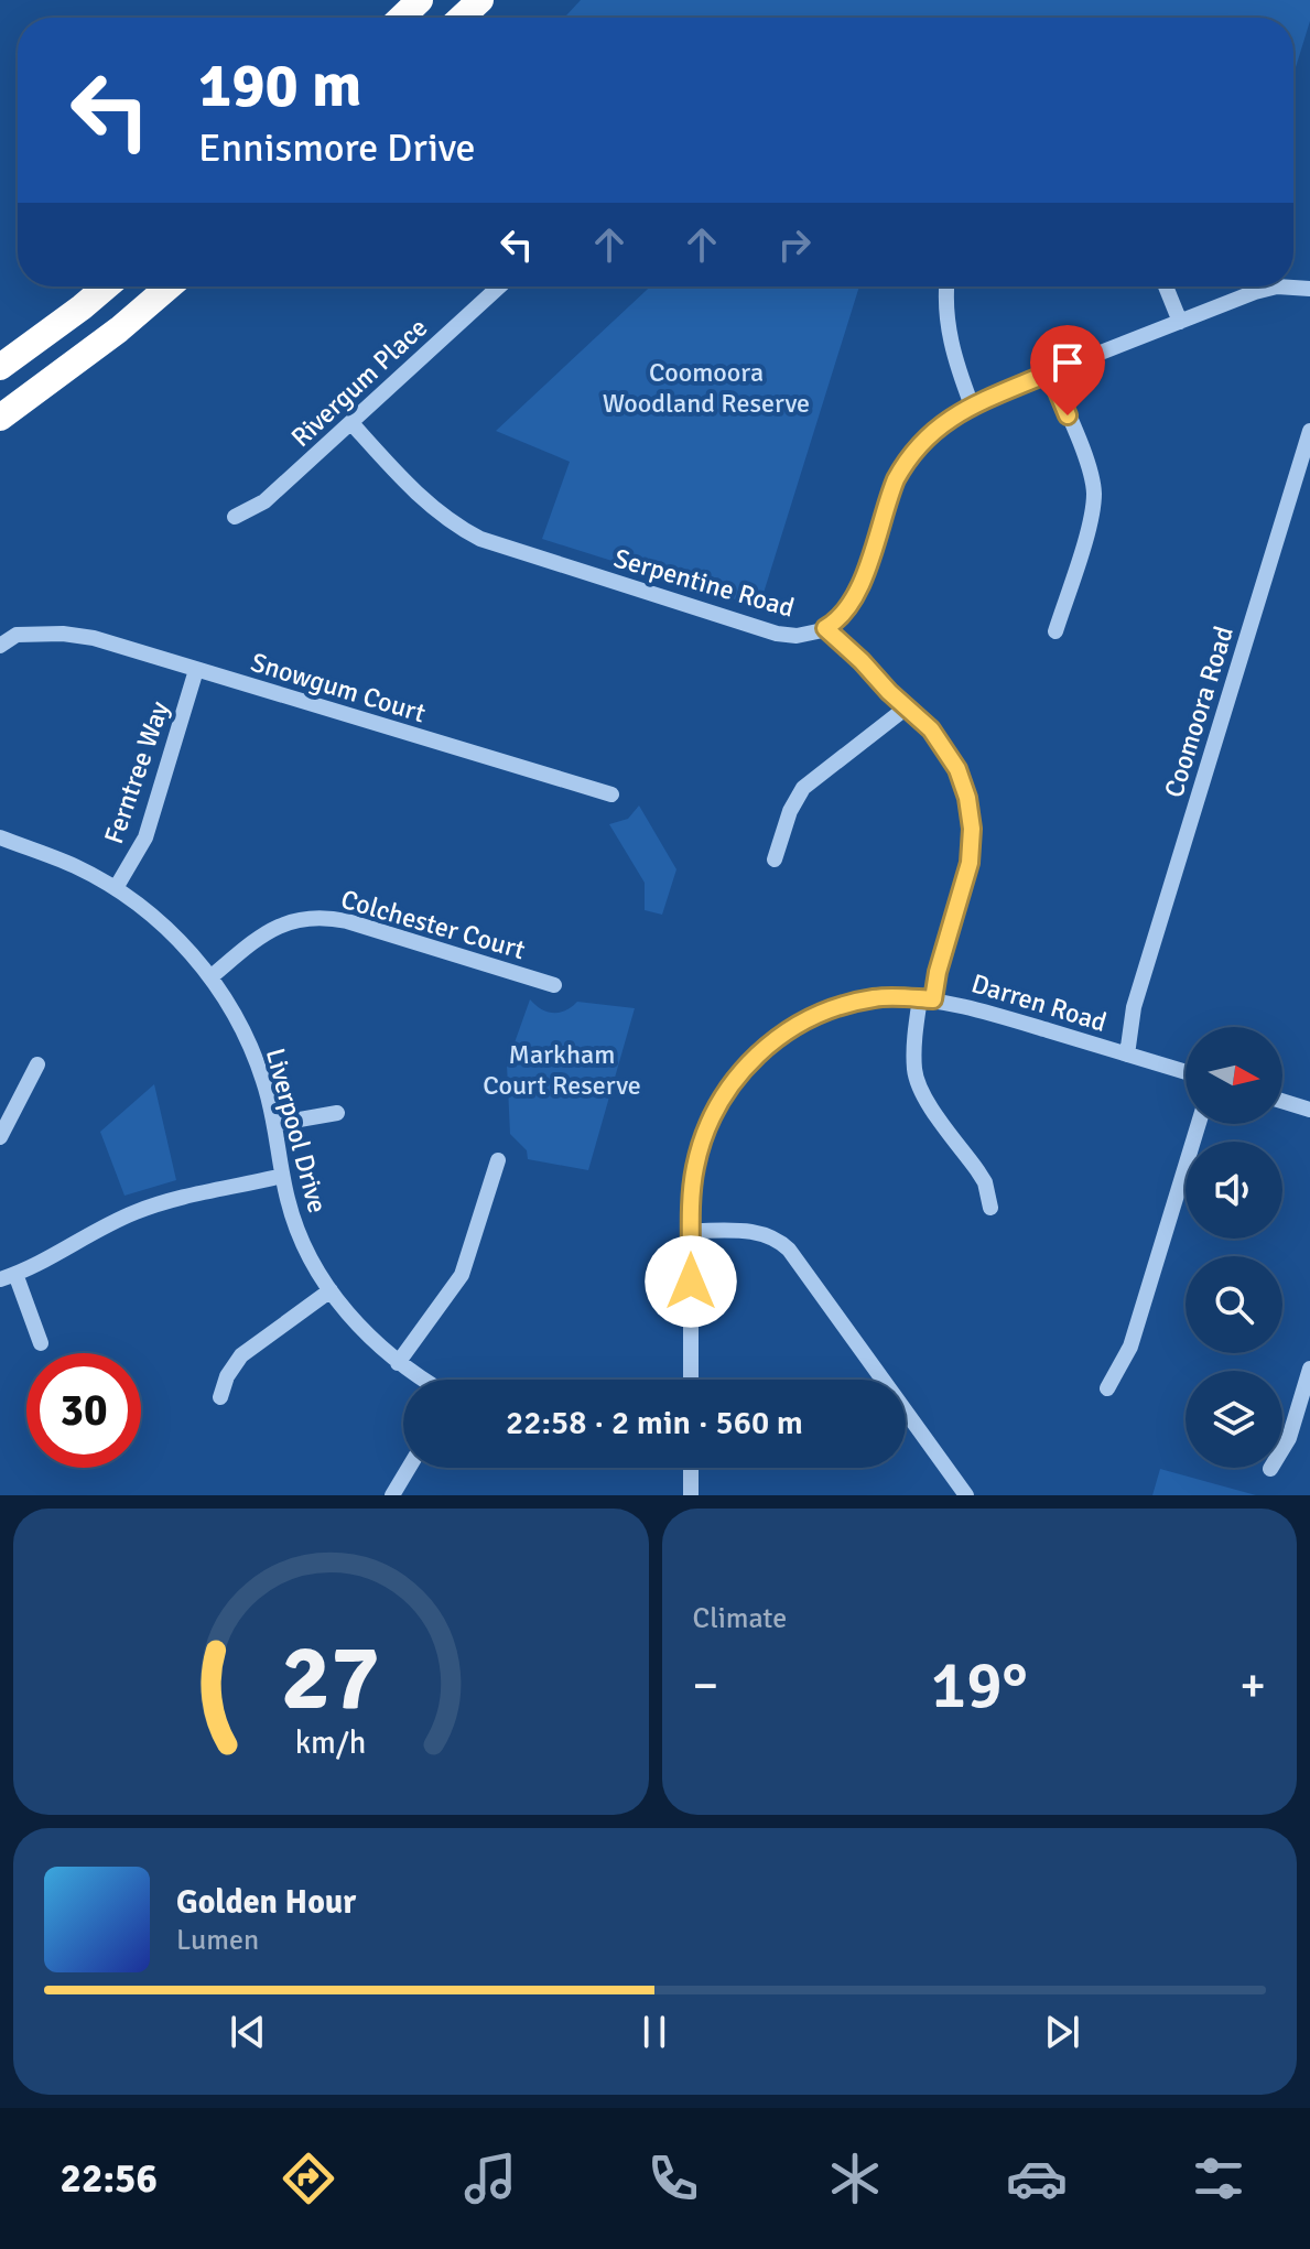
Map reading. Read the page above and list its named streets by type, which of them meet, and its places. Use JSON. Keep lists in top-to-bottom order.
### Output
{
  "streets": {
    "street": [
      "Rivergum Place",
      "Serpentine Road",
      "Snowgum Court",
      "Coomoora Road",
      "Ferntree Way",
      "Colchester Court",
      "Darren Road",
      "Liverpool Drive"
    ]
  },
  "crossings": [
    ["Rivergum Place", "Serpentine Road"],
    ["Snowgum Court", "Ferntree Way"],
    ["Coomoora Road", "Darren Road"],
    ["Ferntree Way", "Liverpool Drive"],
    ["Colchester Court", "Liverpool Drive"]
  ],
  "parks": ["Coomoora Woodland Reserve", "Markham Court Reserve"],
  "north": "right",
  "page": {
    "turn": ["190 m", "Ennismore Drive"],
    "limit": "30",
    "trip": "22:58 · 2 min · 560 m",
    "tile": "Climate",
    "heat": ["−", "19°", "+"],
    "song": ["Golden Hour", "Lumen"],
    "tabs": "22:56",
    "gauge": ["27", "km/h"]
  }
}
